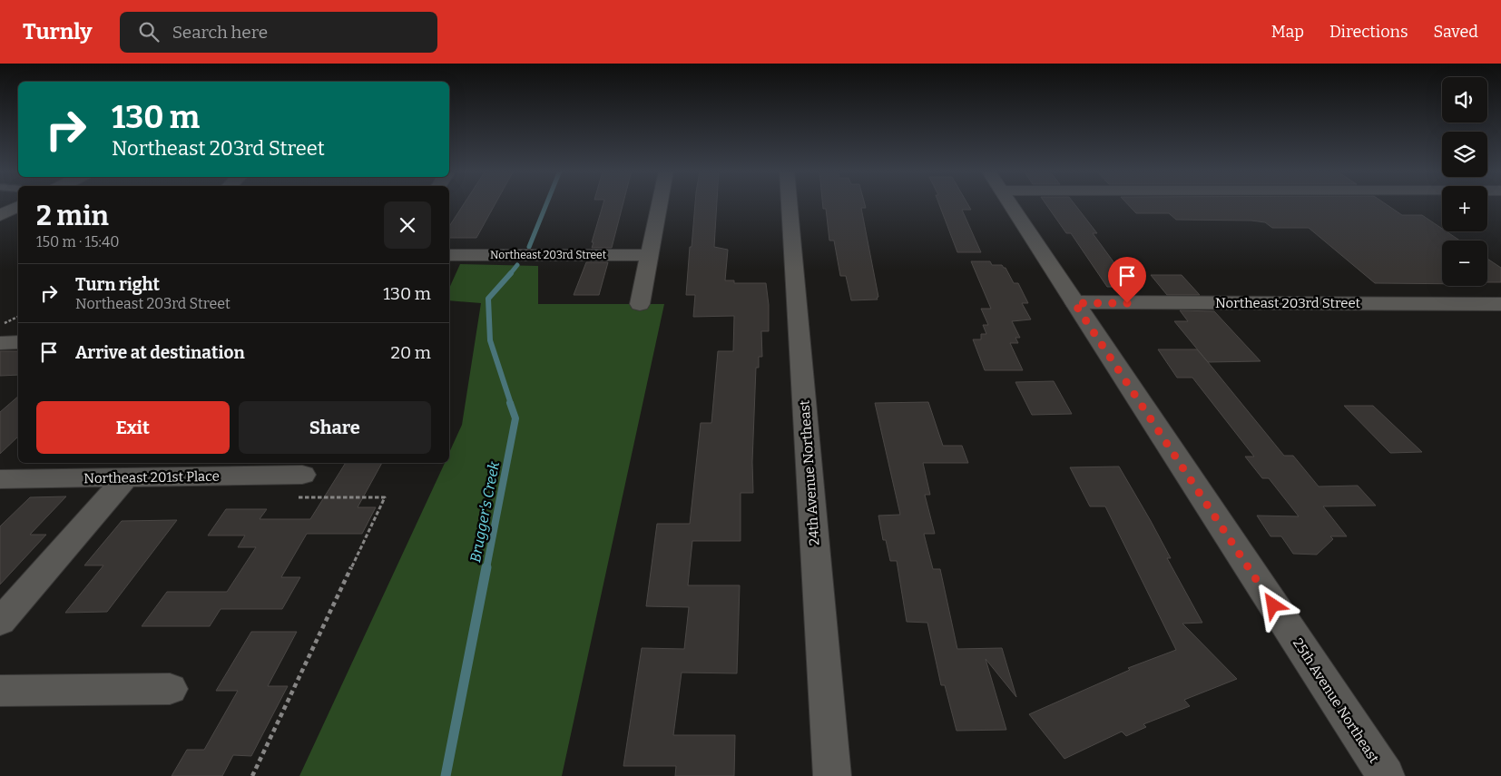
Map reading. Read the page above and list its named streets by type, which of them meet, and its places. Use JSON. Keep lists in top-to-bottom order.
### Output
{
  "streets": {
    "street": [
      "Northeast 203rd Street",
      "24th Avenue Northeast",
      "Northeast 201st Place",
      "25th Avenue Northeast"
    ]
  },
  "crossings": [
    ["Northeast 203rd Street", "25th Avenue Northeast"]
  ],
  "water": ["Brugger's Creek"],
  "page": {
    "header": "Turnly",
    "search": "Search here",
    "nav": ["Map", "Directions", "Saved"],
    "map_buttons": ["+", "−"],
    "turn": ["130 m", "Northeast 203rd Street"],
    "heading": ["2 min", "150 m · 15:40"],
    "list": [
      {
        "name": "Turn right",
        "note": "Northeast 203rd Street",
        "value": "130 m"
      },
      {
        "name": "Arrive at destination",
        "value": "20 m"
      }
    ],
    "buttons": ["Exit", "Share"]
  }
}
